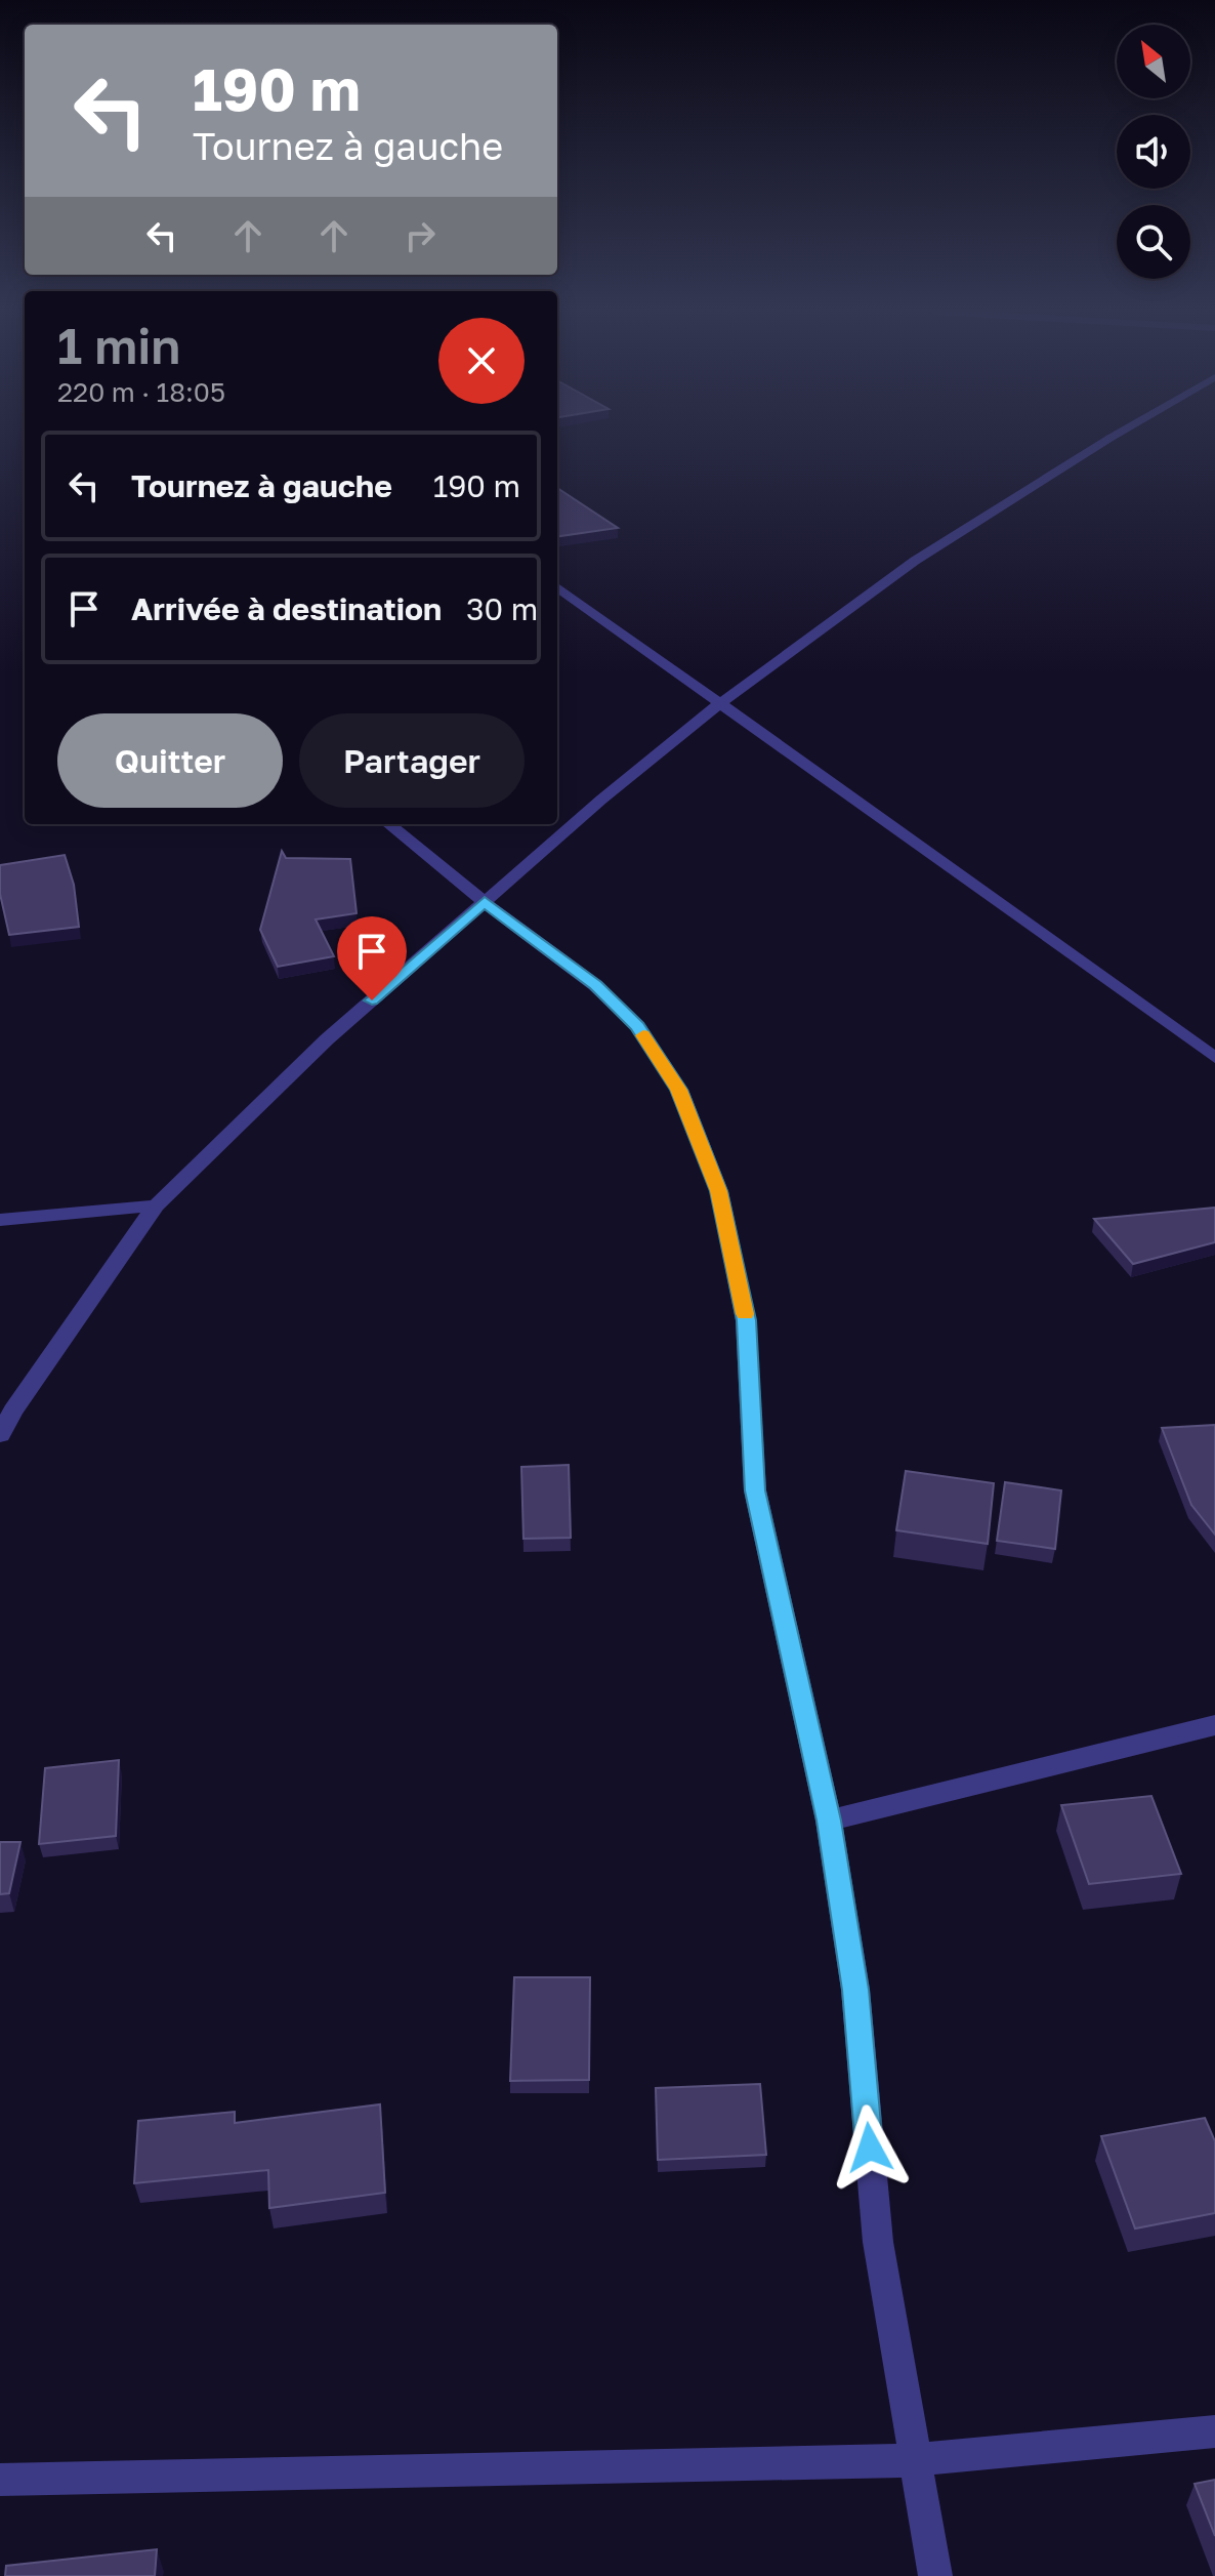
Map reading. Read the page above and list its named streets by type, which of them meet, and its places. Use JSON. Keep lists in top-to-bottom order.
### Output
{
  "north": "top left",
  "page": {
    "turn": ["190 m", "Tournez à gauche"],
    "heading": ["1 min", "220 m · 18:05"],
    "list": [
      {
        "name": "Tournez à gauche",
        "value": "190 m"
      },
      {
        "name": "Arrivée à destination",
        "value": "30 m"
      }
    ],
    "buttons": ["Quitter", "Partager"]
  }
}
